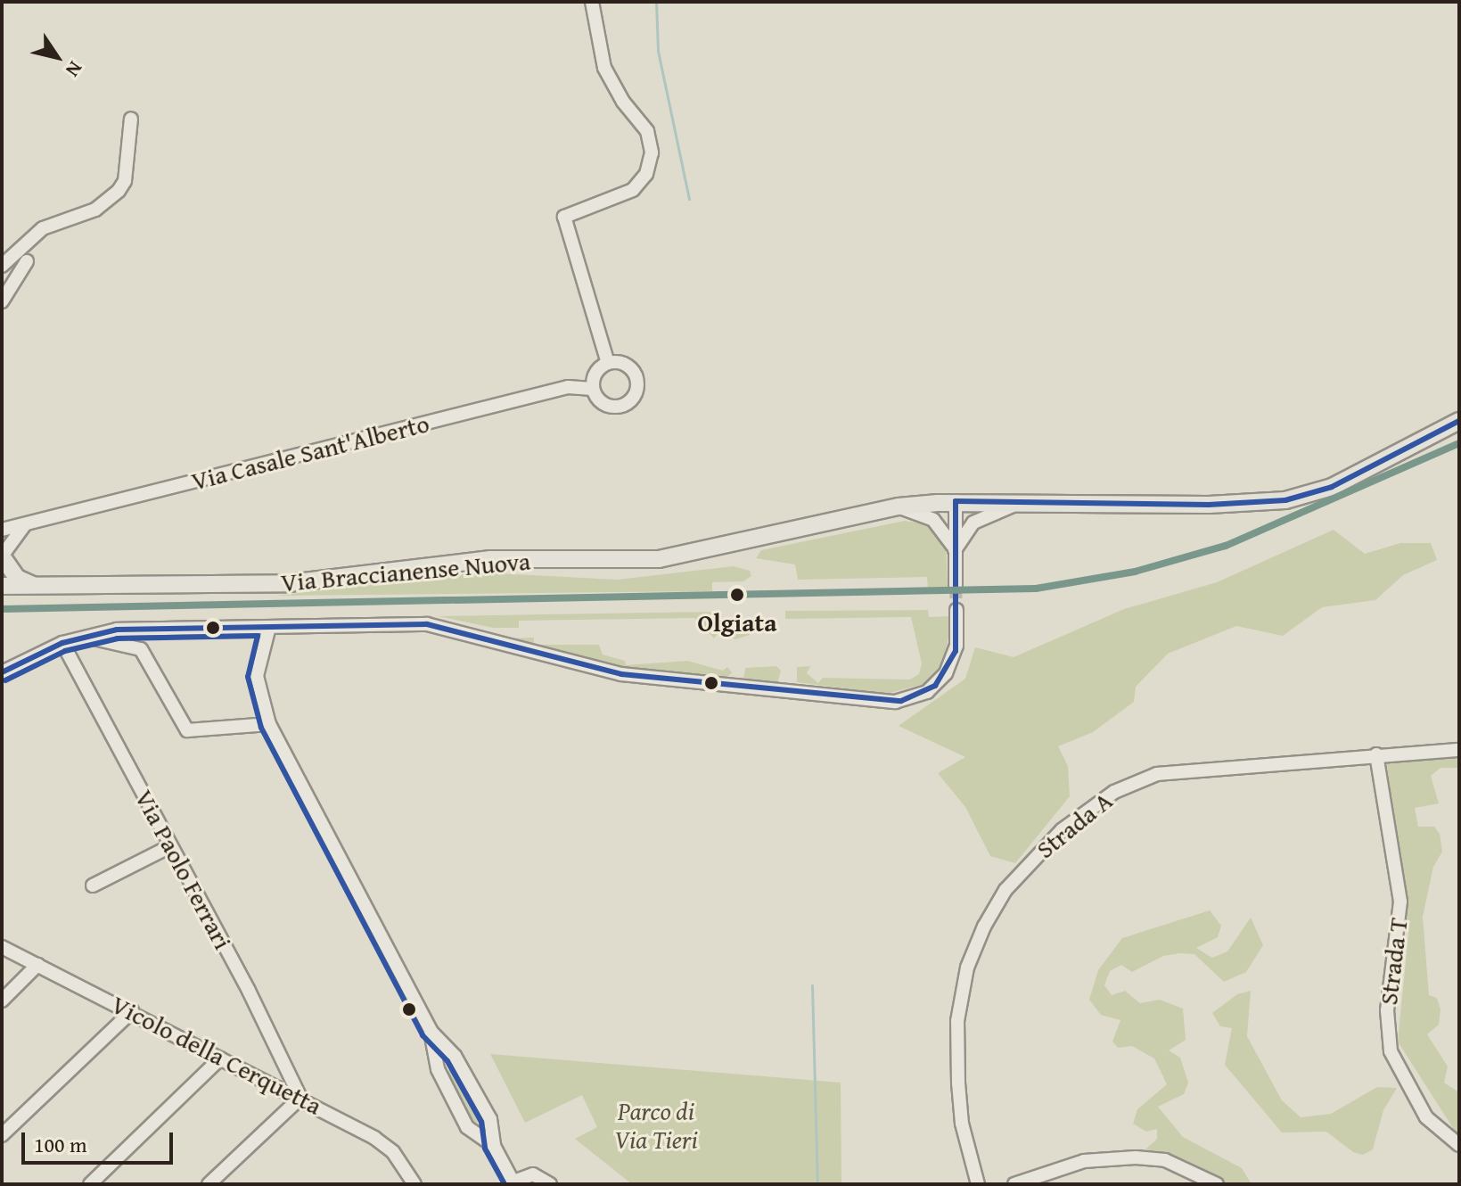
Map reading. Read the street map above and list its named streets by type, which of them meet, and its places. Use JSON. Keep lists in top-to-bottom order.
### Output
{
  "streets": {
    "main road": ["Via Braccianense Nuova"],
    "street": [
      "Via Casale Sant'Alberto",
      "Strada A",
      "Via Paolo Ferrari",
      "Strada T",
      "Vicolo della Cerquetta"
    ]
  },
  "crossings": [
    ["Strada A", "Strada T"],
    ["Via Paolo Ferrari", "Vicolo della Cerquetta"]
  ],
  "parks": ["Parco di Via Tieri"],
  "places": ["Olgiata"],
  "scale_bar": "100 m",
  "north": "bottom right"
}
